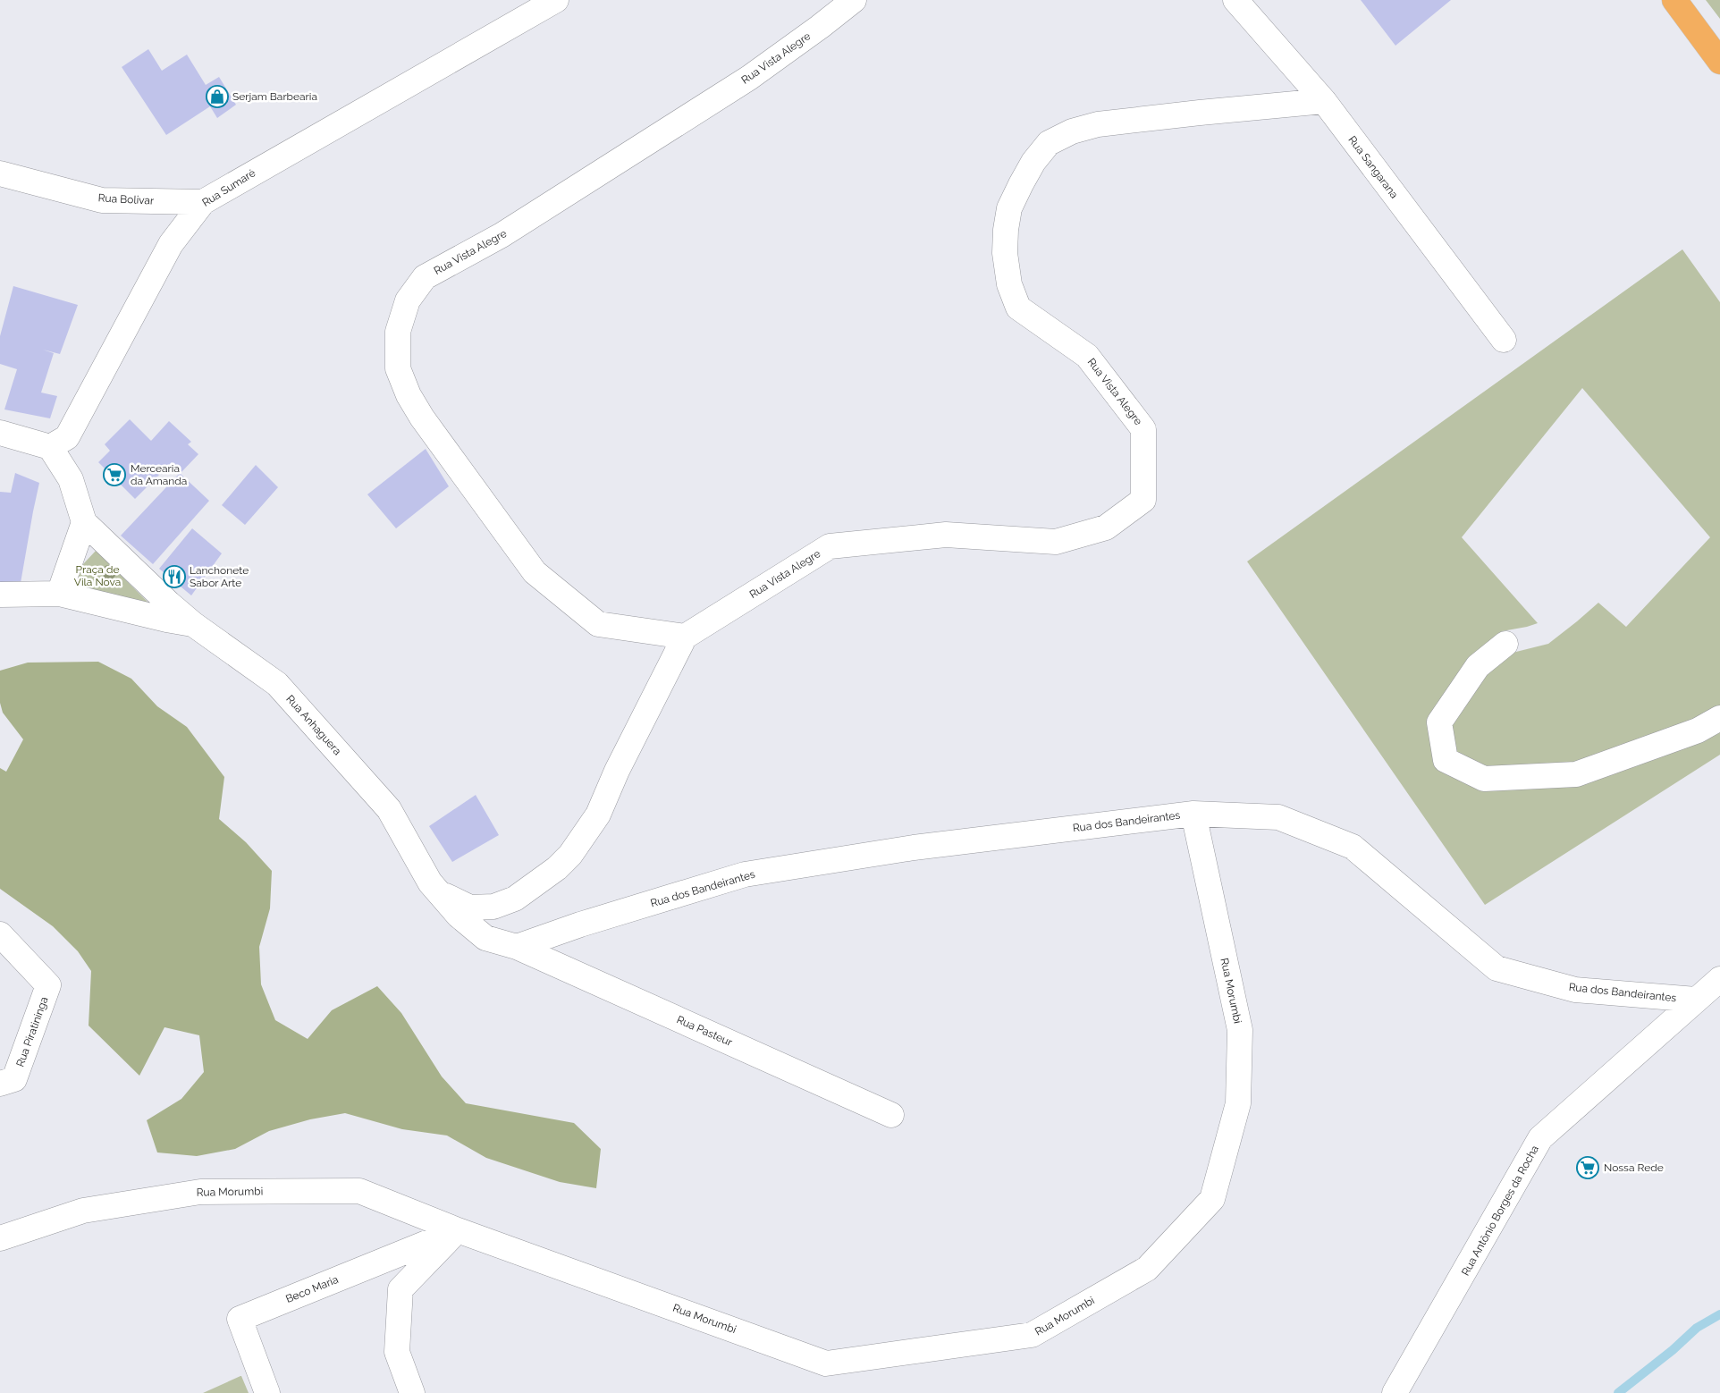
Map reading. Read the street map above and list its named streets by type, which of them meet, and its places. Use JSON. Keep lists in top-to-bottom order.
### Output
{
  "streets": {
    "street": [
      "Rua Vista Alegre",
      "Rua Sangarana",
      "Rua Sumaré",
      "Rua Bolivar",
      "Rua Anhaguera",
      "Rua dos Bandeirantes",
      "Rua Morumbi",
      "Rua Pasteur",
      "Rua Piratininga",
      "Rua Antônio Borges da Rocha",
      "Beco Maria"
    ]
  },
  "crossings": [
    ["Rua Vista Alegre", "Rua Sangarana"],
    ["Rua Sumaré", "Rua Bolivar"],
    ["Rua Anhaguera", "Rua dos Bandeirantes"],
    ["Rua Anhaguera", "Rua Pasteur"],
    ["Rua dos Bandeirantes", "Rua Morumbi"],
    ["Rua dos Bandeirantes", "Rua Pasteur"],
    ["Rua dos Bandeirantes", "Rua Antônio Borges da Rocha"],
    ["Rua Morumbi", "Beco Maria"]
  ],
  "parks": ["Praça de Vila Nova"],
  "places": {
    "shop": ["Serjam Barbearia"],
    "supermarket": ["Mercearia da Amanda", "Nossa Rede"],
    "restaurant": ["Lanchonete Sabor Arte"]
  }
}
